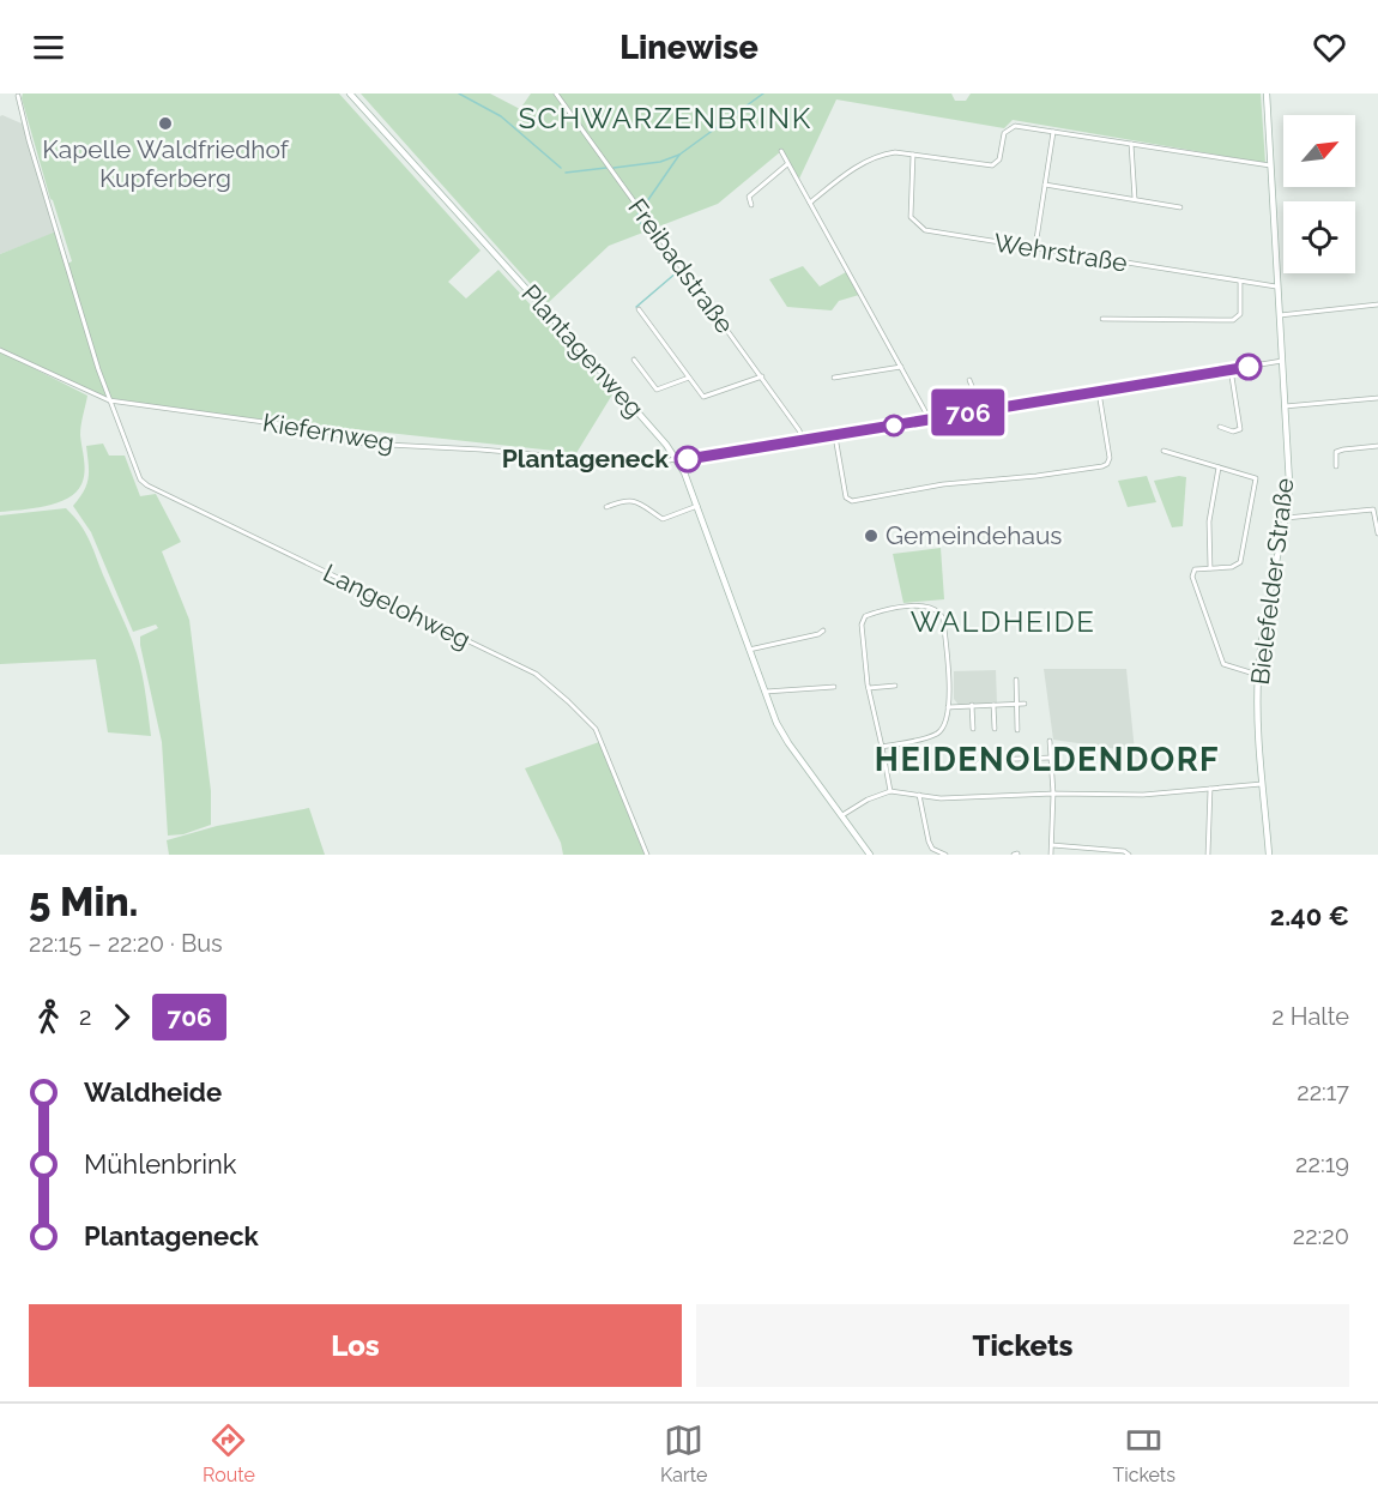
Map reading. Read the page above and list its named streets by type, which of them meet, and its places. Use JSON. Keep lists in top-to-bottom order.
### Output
{
  "streets": {
    "street": [
      "Wehrstraße",
      "Freibadstraße",
      "Plantagenweg",
      "Kiefernweg",
      "Bielefelder Straße",
      "Langelohweg"
    ]
  },
  "crossings": [
    ["Wehrstraße", "Bielefelder Straße"],
    ["Freibadstraße", "Kiefernweg"],
    ["Plantagenweg", "Kiefernweg"],
    ["Kiefernweg", "Bielefelder Straße"],
    ["Kiefernweg", "Langelohweg"]
  ],
  "districts": ["SCHWARZENBRINK", "WALDHEIDE", "HEIDENOLDENDORF"],
  "places": ["Kapelle Waldfriedhof Kupferberg", "Plantageneck", "Gemeindehaus"],
  "lines": ["bus line 706"],
  "north": "top right",
  "page": {
    "header": "Linewise",
    "on_map": "706",
    "heading": ["5 Min.", "22:15 – 22:20 · Bus", "2.40 €"],
    "legs": ["2", "706", "2 Halte"],
    "list": [
      {
        "name": "Waldheide",
        "value": "22:17"
      },
      {
        "name": "Mühlenbrink",
        "value": "22:19"
      },
      {
        "name": "Plantageneck",
        "value": "22:20"
      }
    ],
    "buttons": ["Los", "Tickets"],
    "tabs": ["Route", "Karte", "Tickets"]
  }
}
